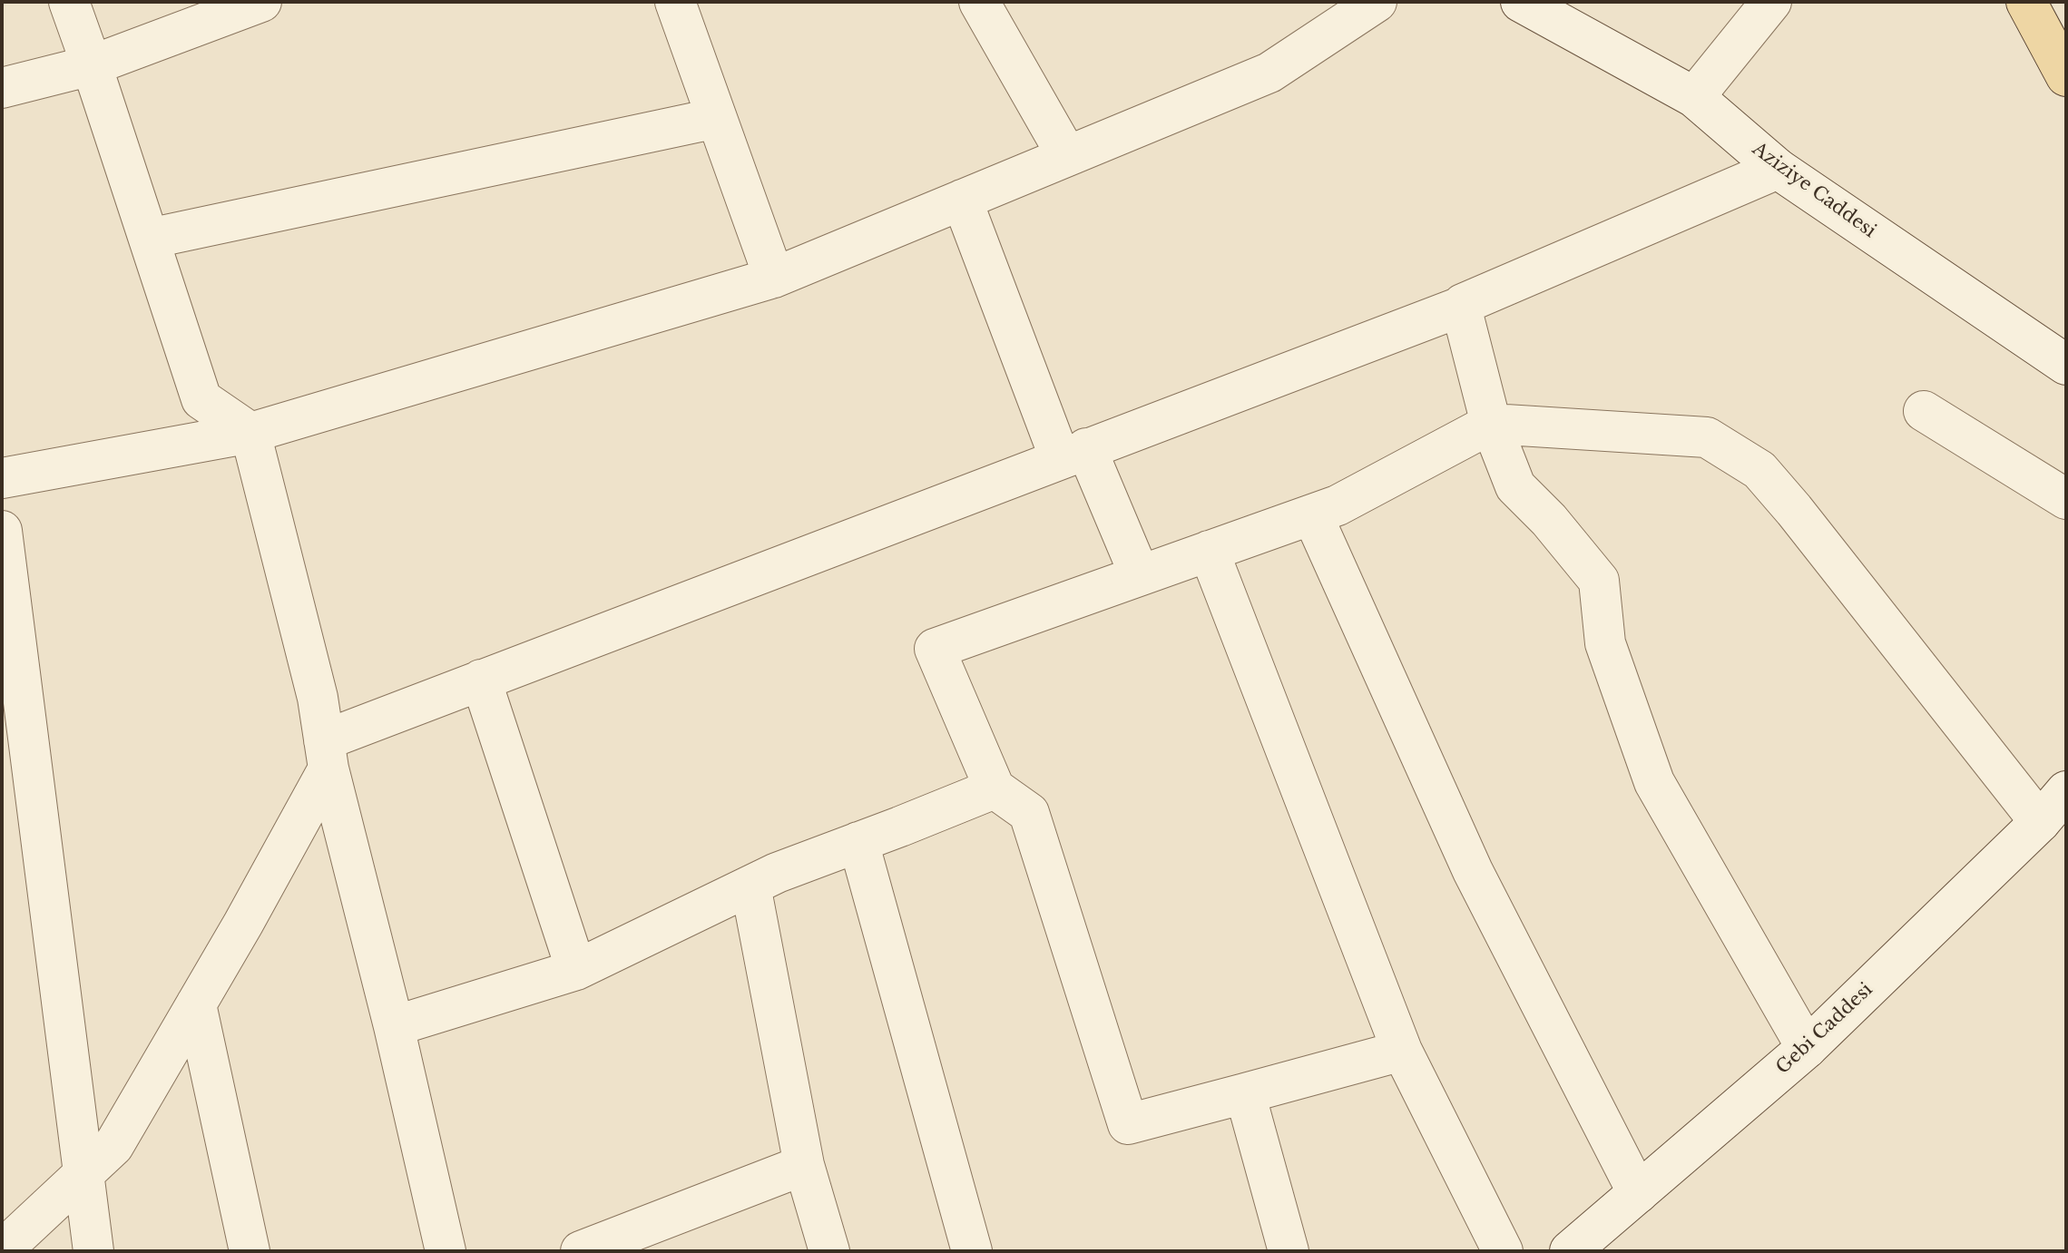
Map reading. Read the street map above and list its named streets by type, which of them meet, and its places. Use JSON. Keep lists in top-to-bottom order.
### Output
{
  "streets": {
    "street": ["Aziziye Caddesi", "Gebi Caddesi"]
  }
}
